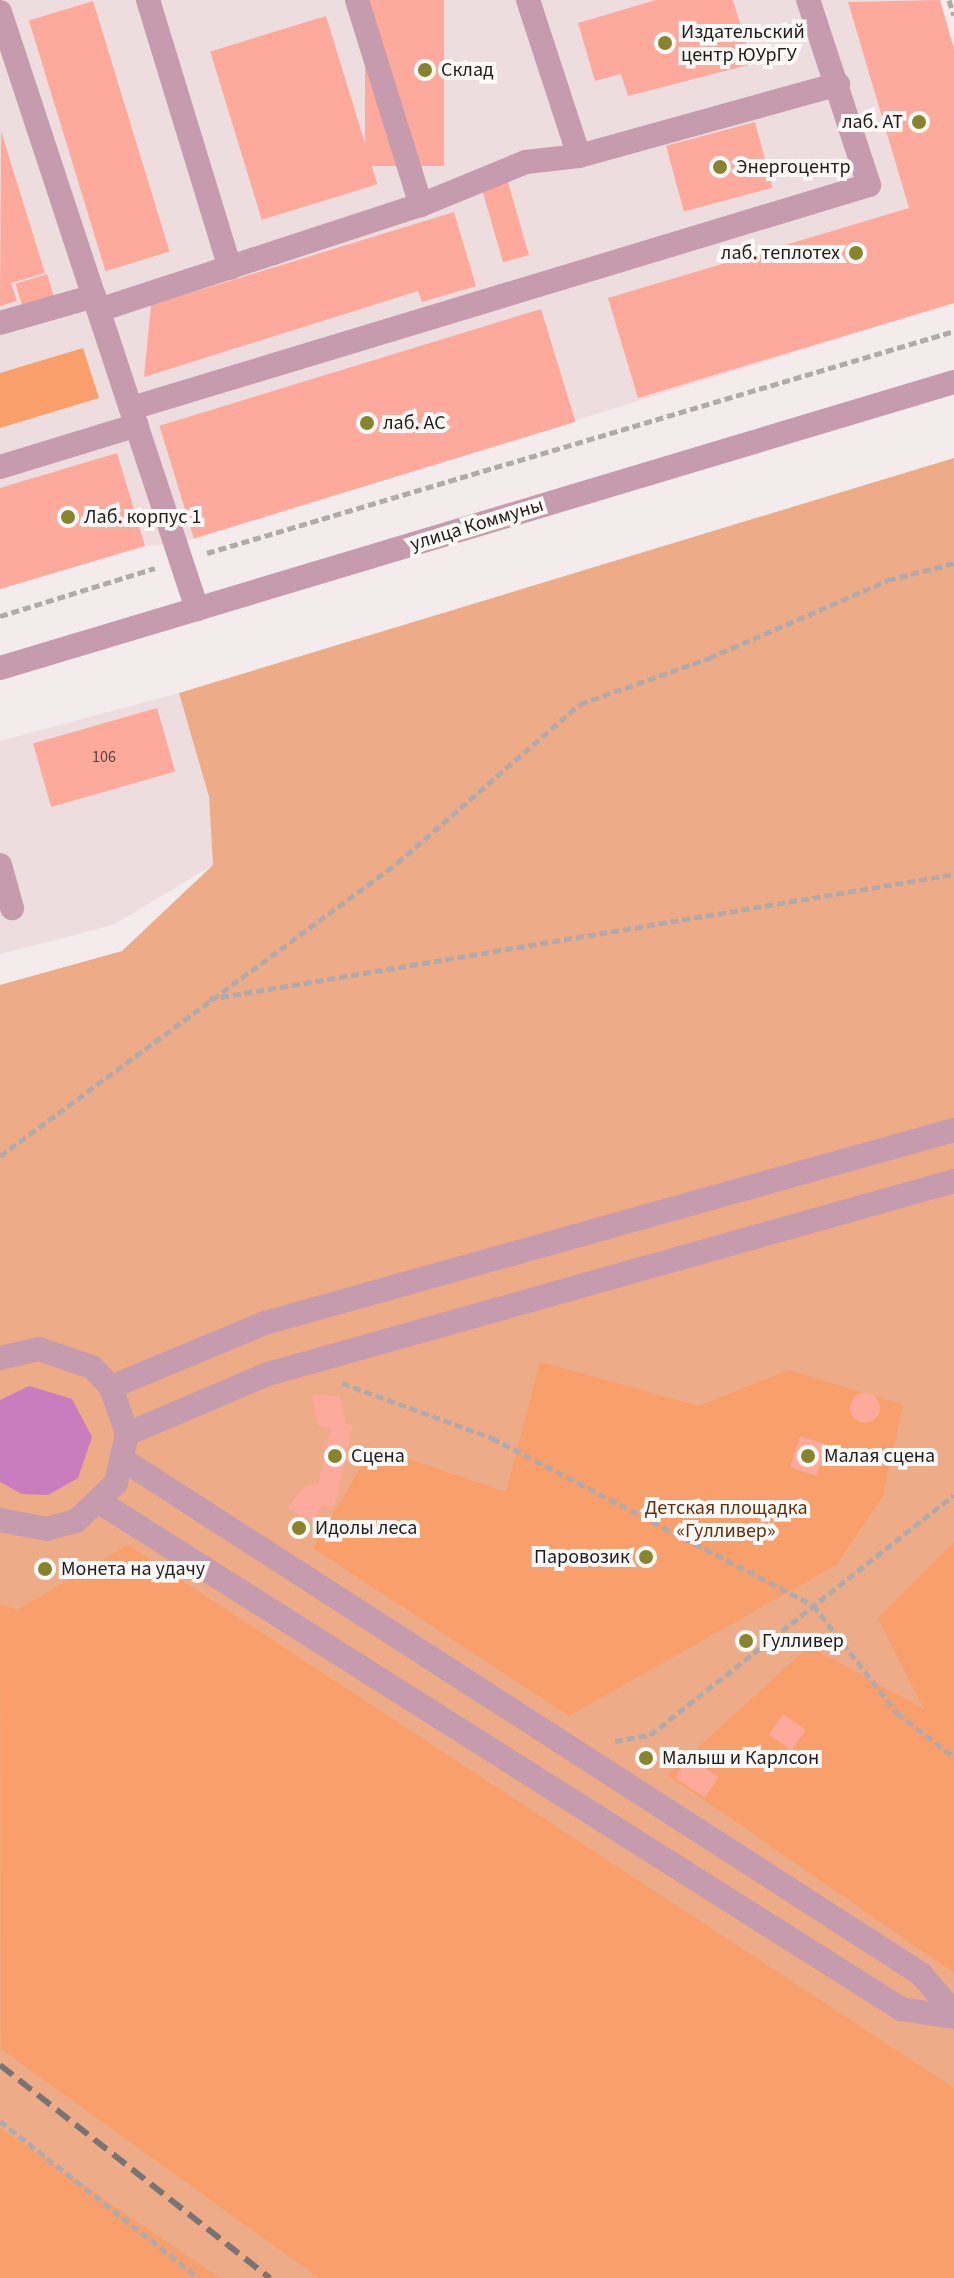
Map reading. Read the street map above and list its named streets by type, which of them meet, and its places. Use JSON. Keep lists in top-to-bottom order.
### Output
{
  "streets": {
    "street": ["улица Коммуны"]
  },
  "parks": ["Детская площадка «Гулливер»"],
  "places": [
    "Издательский центр ЮУрГУ",
    "Склад",
    "лаб. АТ",
    "Энергоцентр",
    "лаб. теплотех",
    "лаб. АС",
    "Лаб. корпус 1",
    "Сцена",
    "Малая сцена",
    "Идолы леса",
    "Паровозик",
    "Монета на удачу",
    "Гулливер",
    "Малыш и Карлсон"
  ],
  "house_numbers": ["106"]
}
